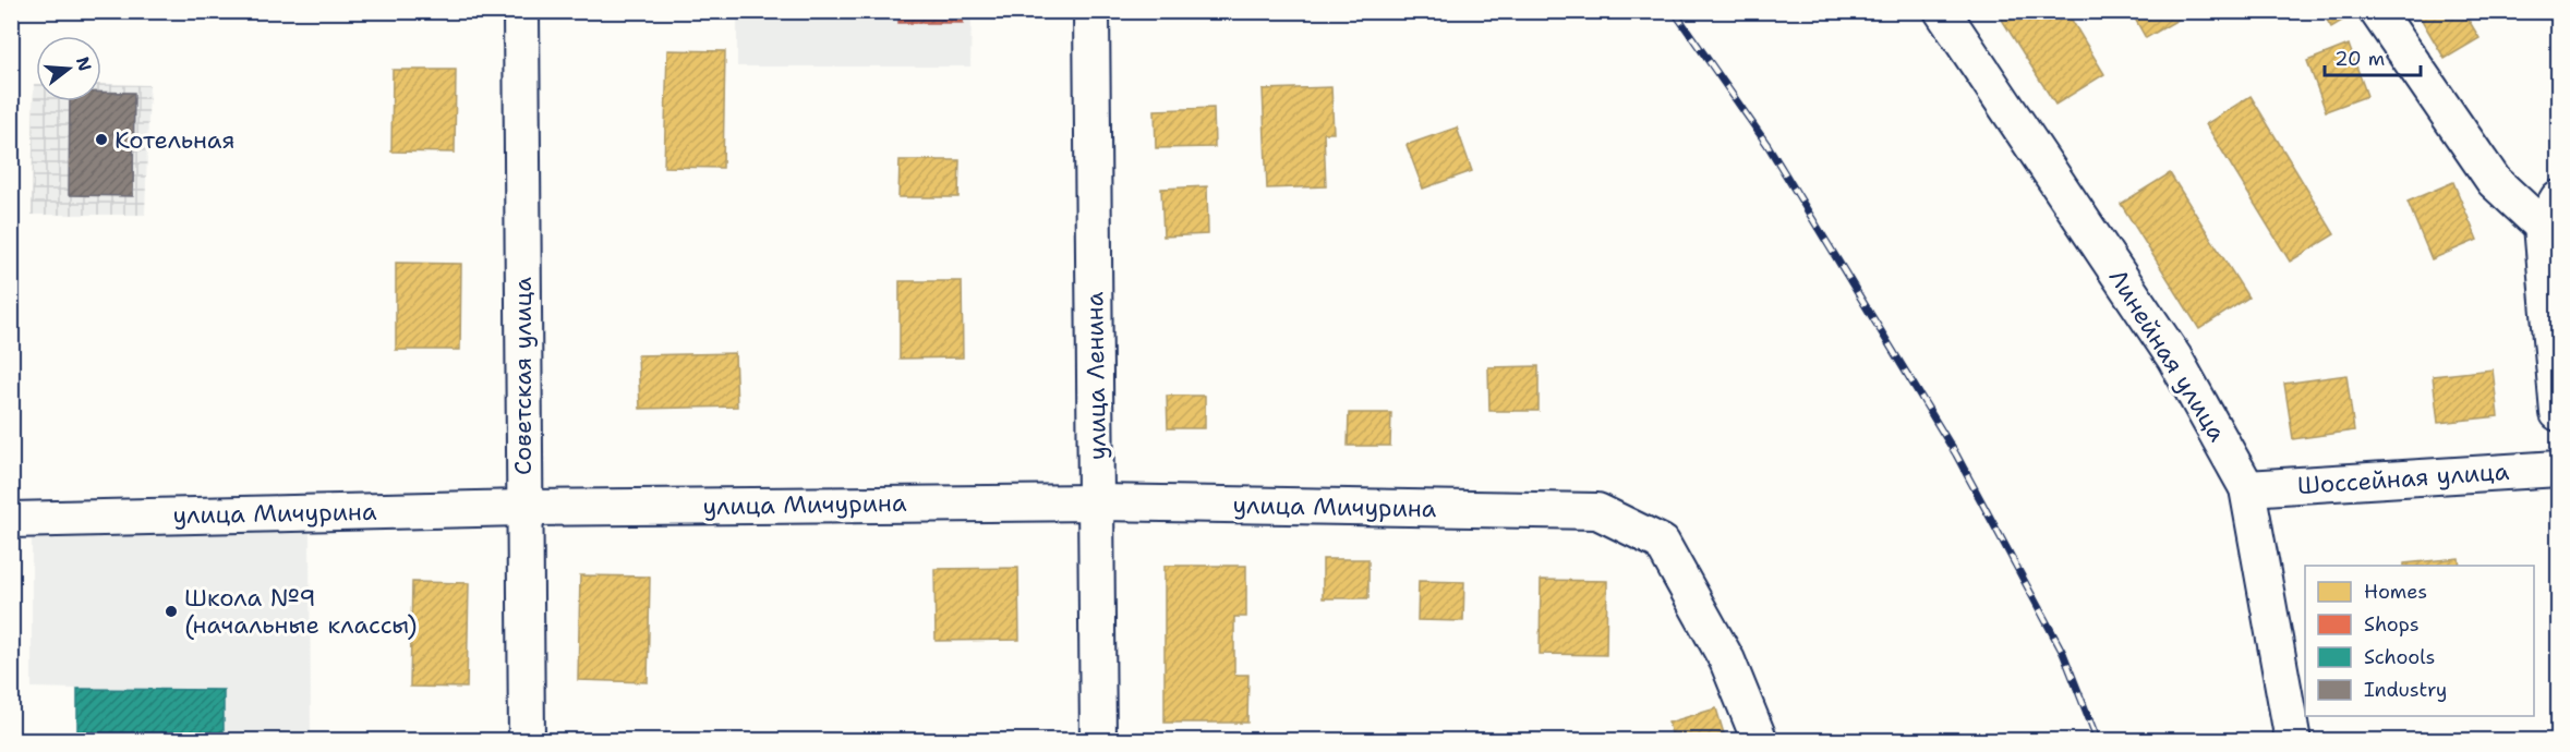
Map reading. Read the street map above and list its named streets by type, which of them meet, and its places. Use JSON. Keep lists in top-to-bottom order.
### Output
{
  "streets": {
    "street": [
      "Линейная улица",
      "Советская улица",
      "улица Ленина",
      "Шоссейная улица",
      "улица Мичурина"
    ]
  },
  "crossings": [
    ["Линейная улица", "Шоссейная улица"],
    ["Советская улица", "улица Мичурина"],
    ["улица Ленина", "улица Мичурина"]
  ],
  "places": ["Котельная", "Школа №9 (начальные классы)"],
  "legend": [
    "Homes",
    "Shops",
    "Schools",
    "Industry"
  ],
  "scale_bar": "20 m",
  "north": "right"
}
